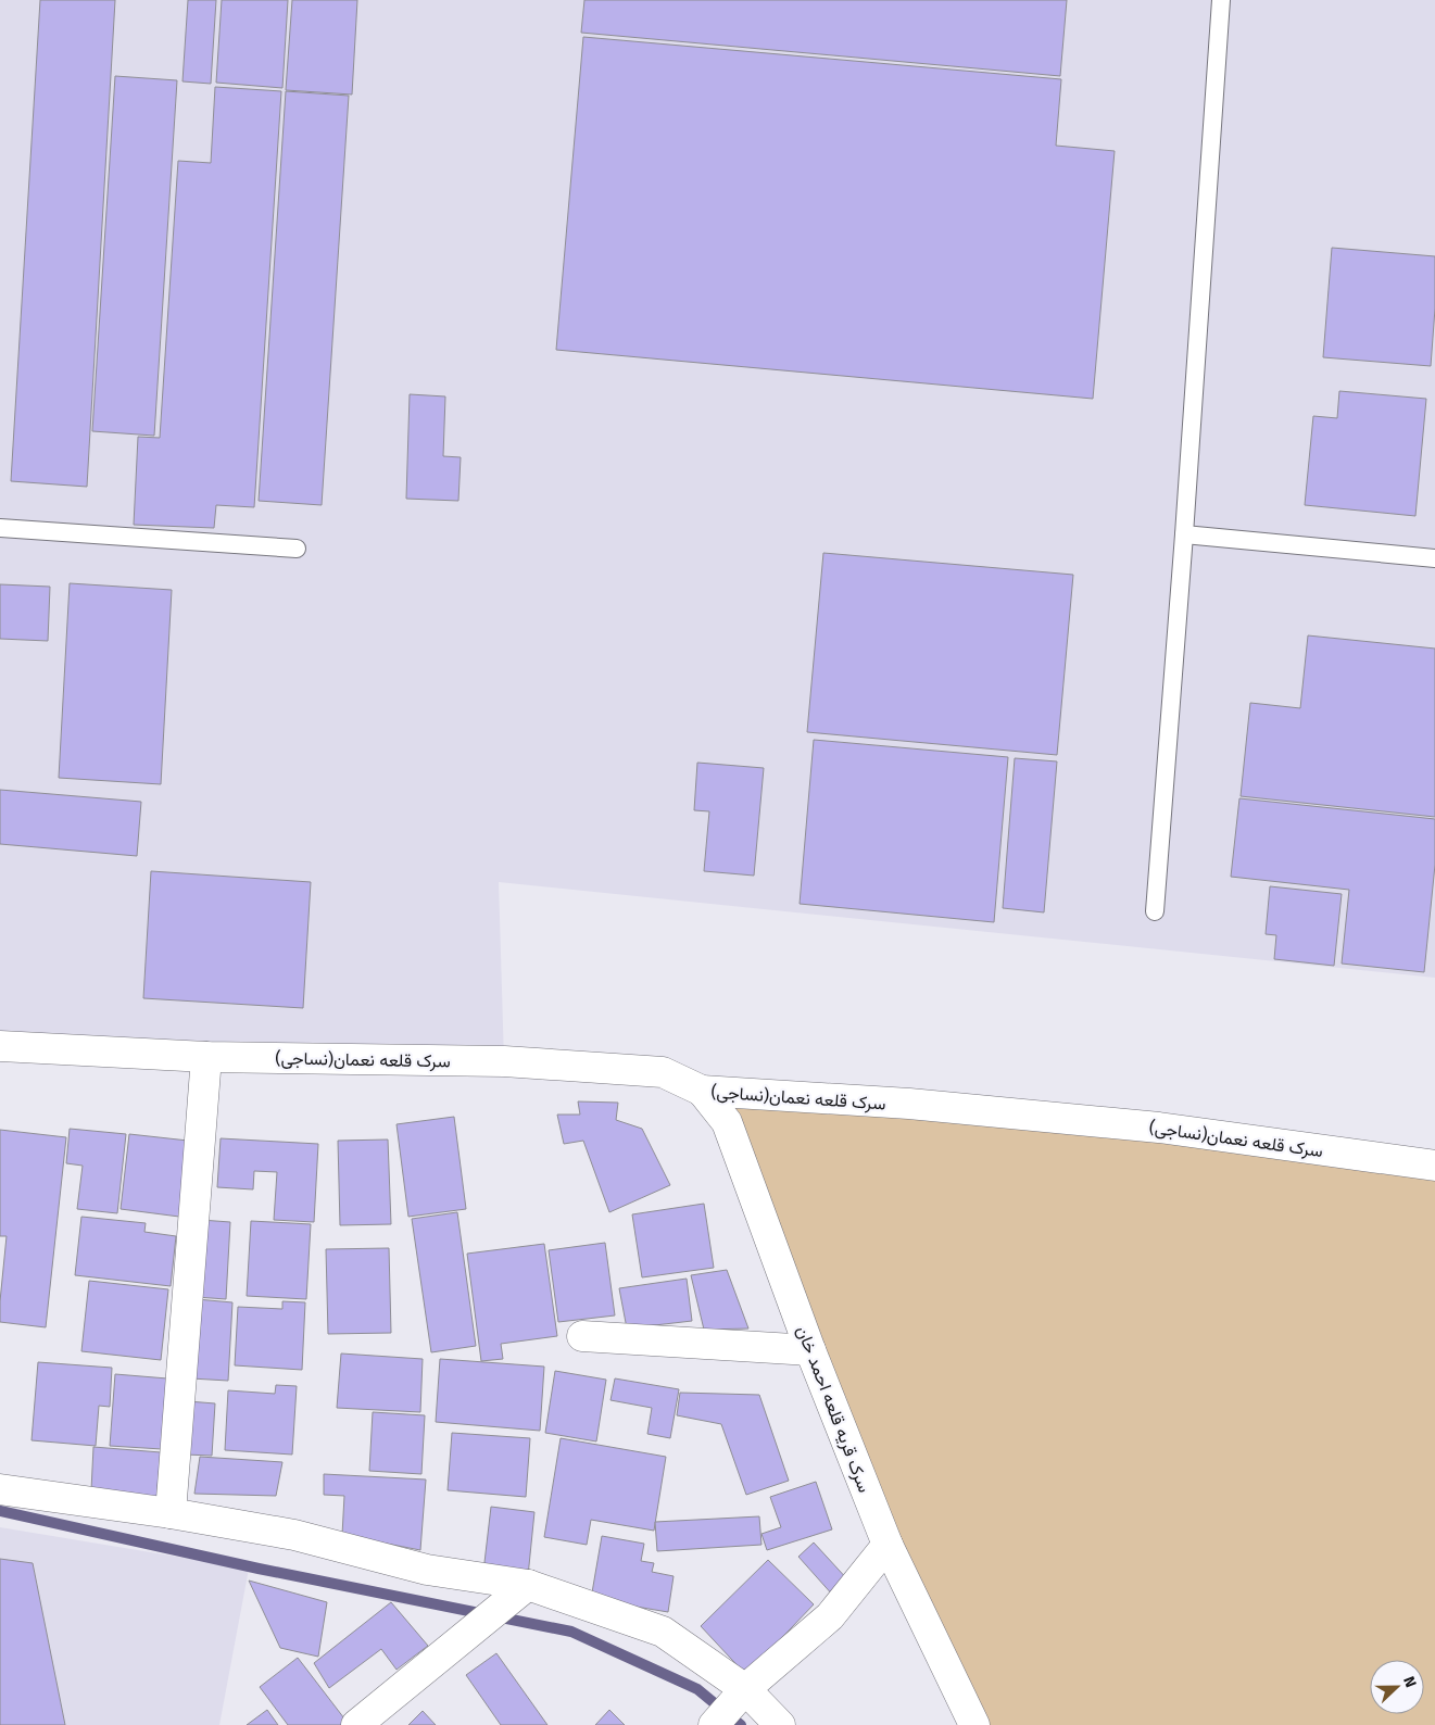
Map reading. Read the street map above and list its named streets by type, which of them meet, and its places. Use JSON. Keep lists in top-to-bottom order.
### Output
{
  "streets": {
    "street": ["سرک قلعه نعمان(نساجی)", "سرک قریه قلعه احمد خان"]
  },
  "crossings": [
    ["سرک قلعه نعمان(نساجی)", "سرک قریه قلعه احمد خان"]
  ],
  "north": "right"
}
